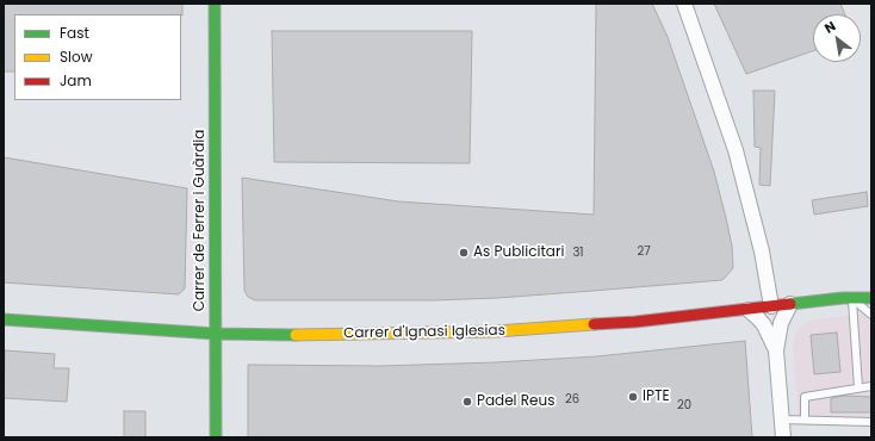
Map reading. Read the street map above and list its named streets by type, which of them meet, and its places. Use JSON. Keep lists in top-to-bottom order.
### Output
{
  "streets": {
    "street": ["Carrer de Ferrer i Guàrdia", "Carrer d'Ignasi Iglesias"]
  },
  "crossings": [
    ["Carrer de Ferrer i Guàrdia", "Carrer d'Ignasi Iglesias"]
  ],
  "places": ["As Publicitari", "IPTE", "Padel Reus"],
  "house_numbers": [
    "27",
    "31",
    "26",
    "20"
  ],
  "legend": ["Fast", "Slow", "Jam"],
  "north": "top left"
}
